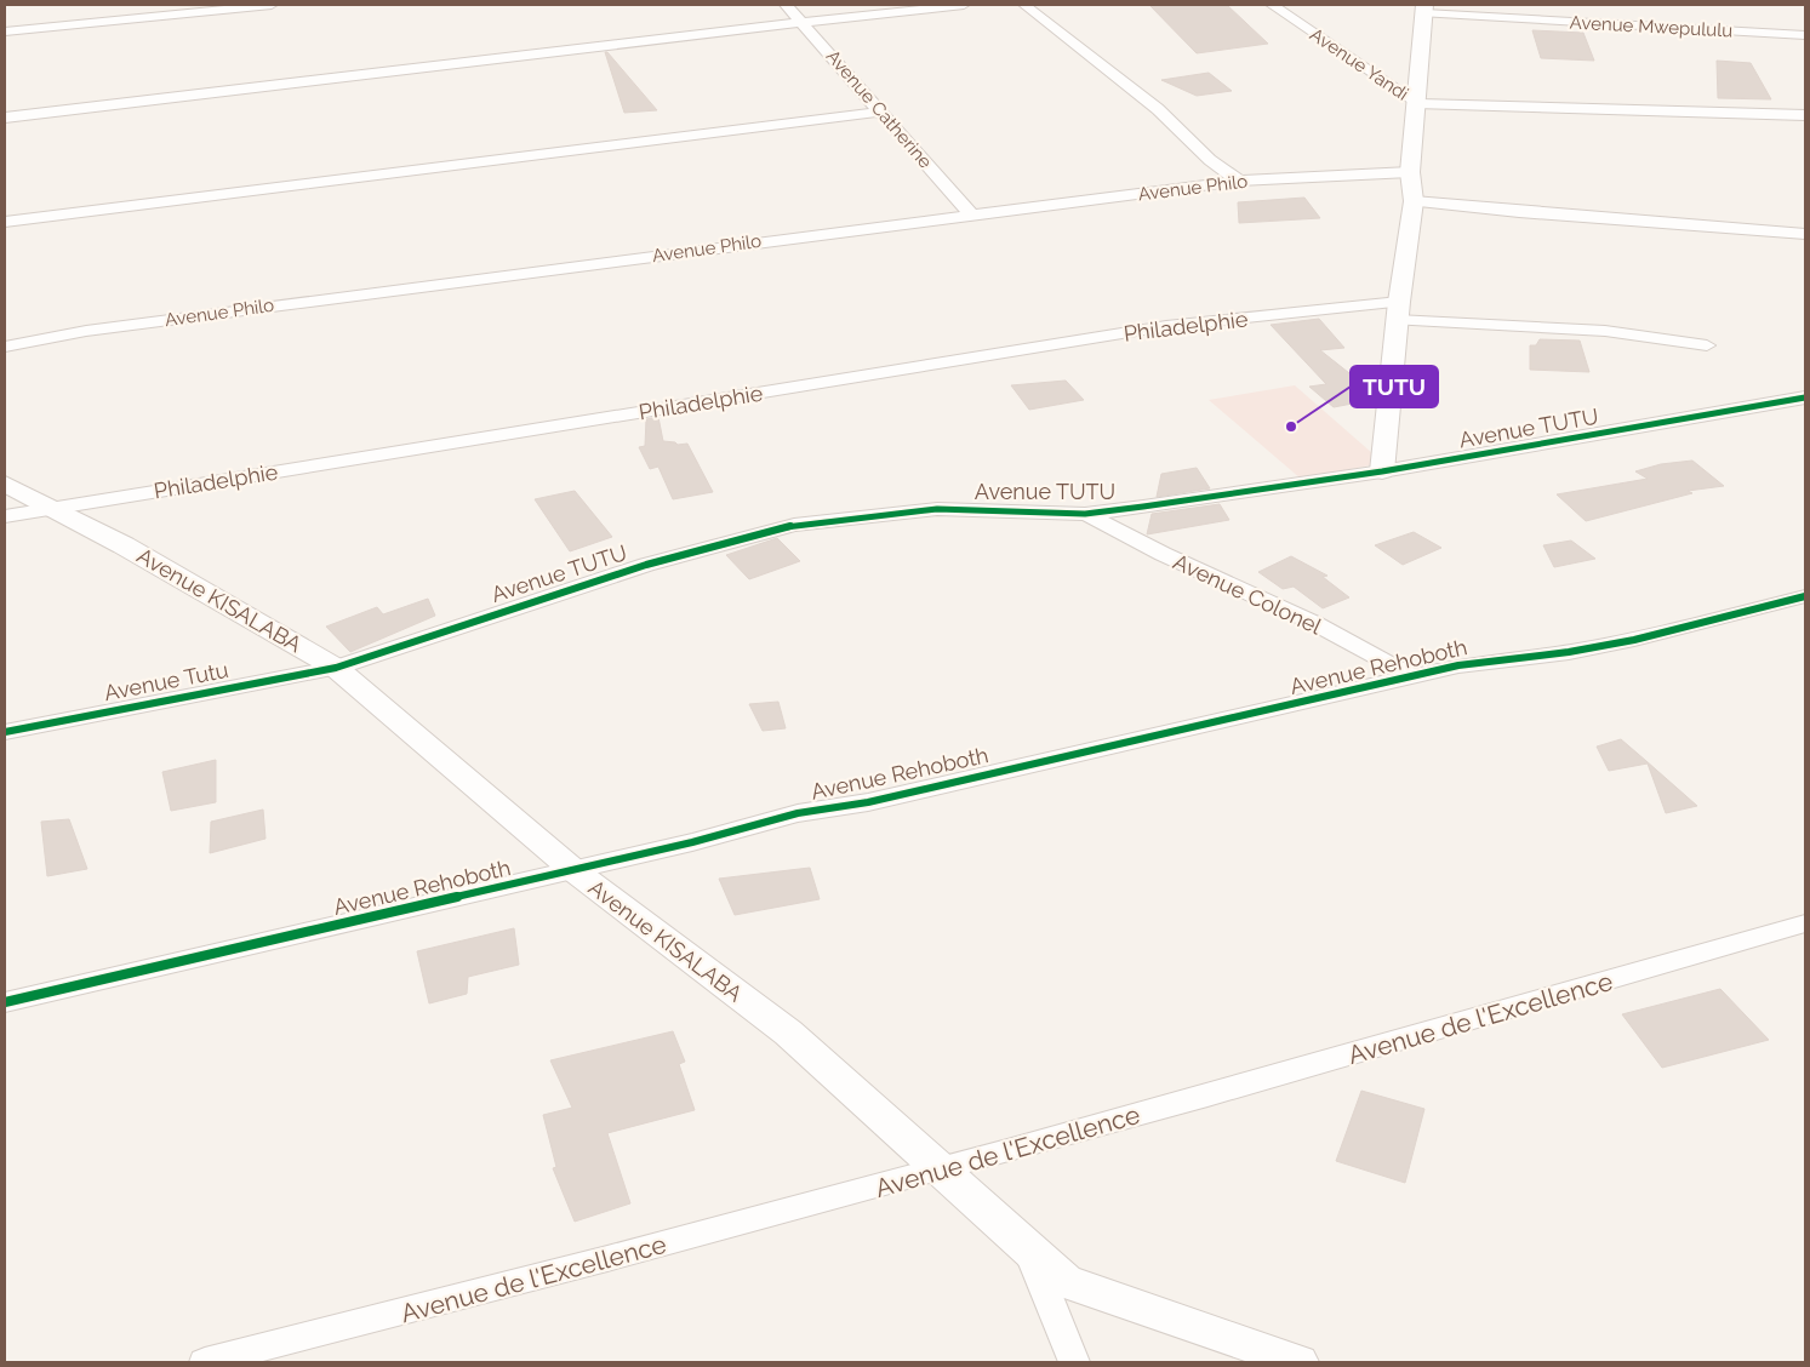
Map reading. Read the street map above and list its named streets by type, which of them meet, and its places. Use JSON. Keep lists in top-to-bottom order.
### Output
{
  "streets": {
    "street": [
      "Avenue Mwepululu",
      "Avenue Yandi",
      "Avenue Catherine",
      "Avenue Philo",
      "Philadelphie",
      "Avenue TUTU",
      "Avenue Colonel",
      "Avenue KISALABA",
      "Avenue Rehoboth",
      "Avenue Tutu",
      "Avenue de l'Excellence"
    ]
  },
  "crossings": [
    ["Avenue Catherine", "Avenue Philo"],
    ["Philadelphie", "Avenue KISALABA"],
    ["Avenue TUTU", "Avenue Colonel"],
    ["Avenue TUTU", "Avenue KISALABA"],
    ["Avenue TUTU", "Avenue Tutu"],
    ["Avenue Colonel", "Avenue Rehoboth"],
    ["Avenue KISALABA", "Avenue Rehoboth"],
    ["Avenue KISALABA", "Avenue Tutu"],
    ["Avenue KISALABA", "Avenue de l'Excellence"]
  ],
  "places": ["TUTU"]
}
